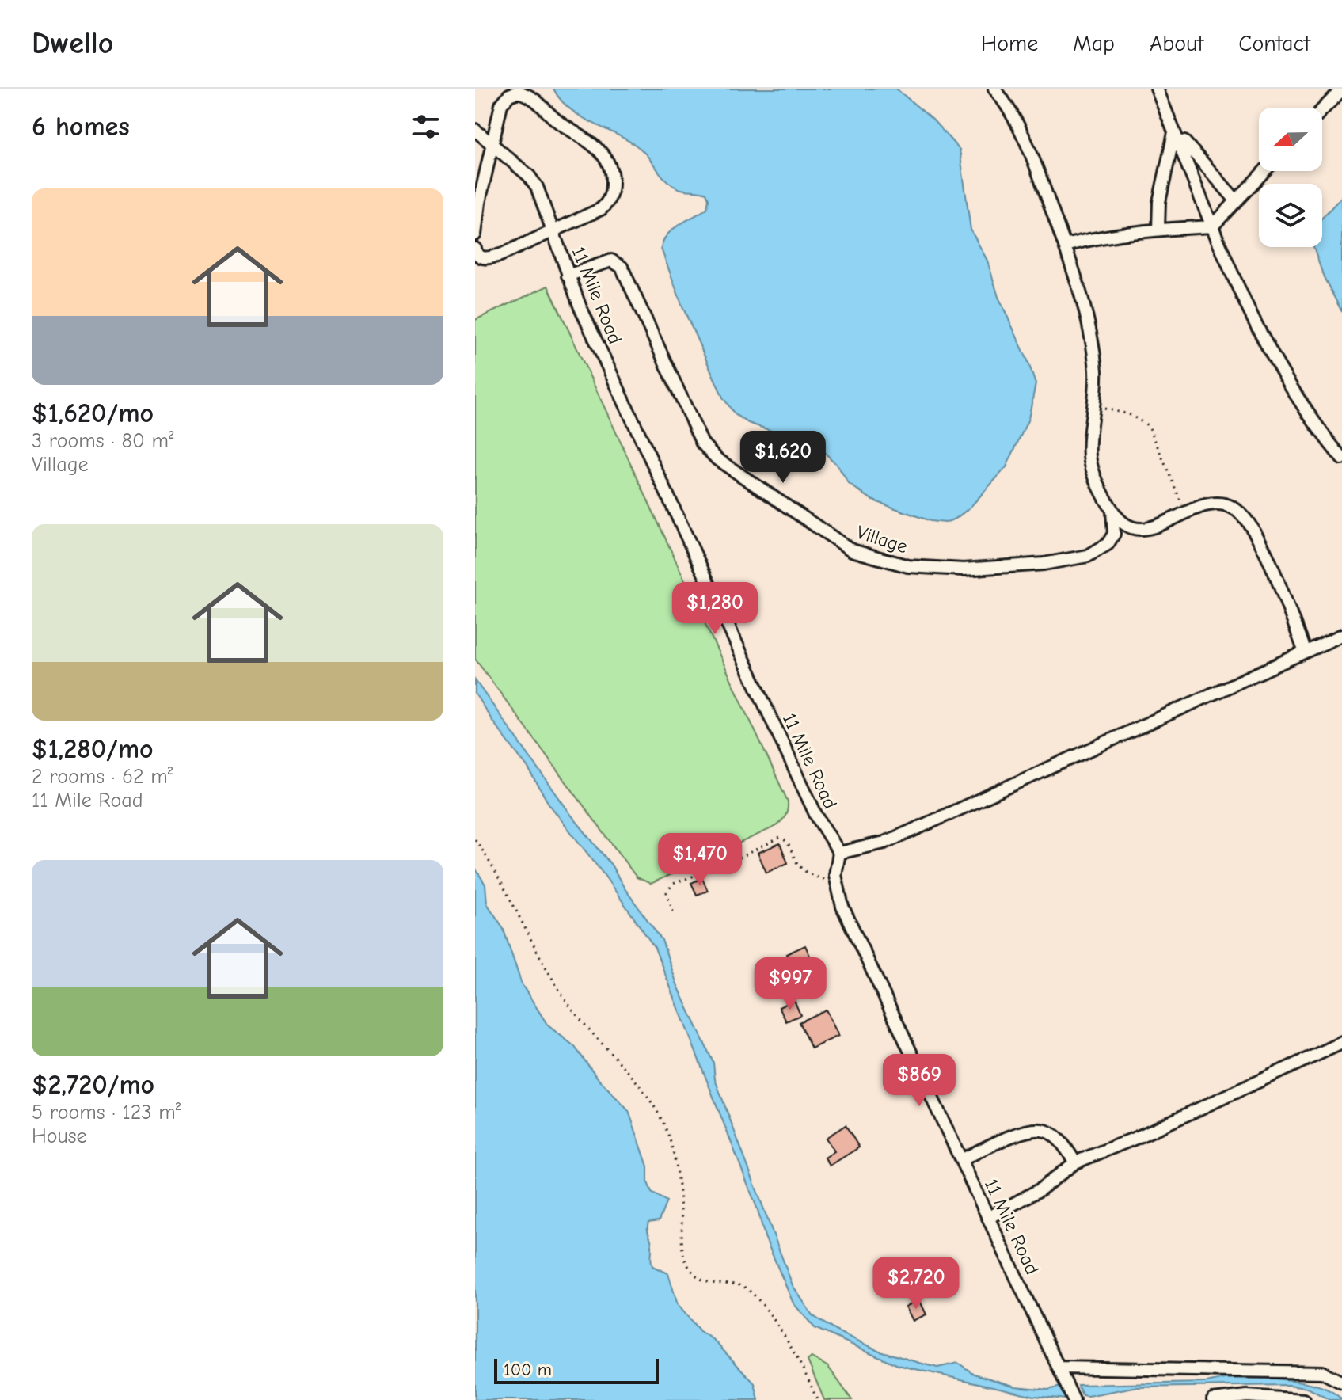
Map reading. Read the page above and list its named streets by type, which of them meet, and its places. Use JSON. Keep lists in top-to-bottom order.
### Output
{
  "streets": {
    "street": ["11 Mile Road", "Village"]
  },
  "crossings": [
    ["11 Mile Road", "Village"]
  ],
  "scale_bar": "100 m",
  "north": "left",
  "page": {
    "header": "Dwello",
    "nav": [
      "Home",
      "Map",
      "About",
      "Contact"
    ],
    "heading": "6 homes",
    "list": [
      {
        "name": "$1,620/mo",
        "note": "3 rooms · 80 m² · Village"
      },
      {
        "name": "$1,280/mo",
        "note": "2 rooms · 62 m² · 11 Mile Road"
      },
      {
        "name": "$2,720/mo",
        "note": "5 rooms · 123 m² · House"
      }
    ],
    "price": [
      "$1,620",
      "$1,280",
      "$1,470",
      "$997",
      "$869",
      "$2,720"
    ],
    "scale": "100 m"
  }
}
